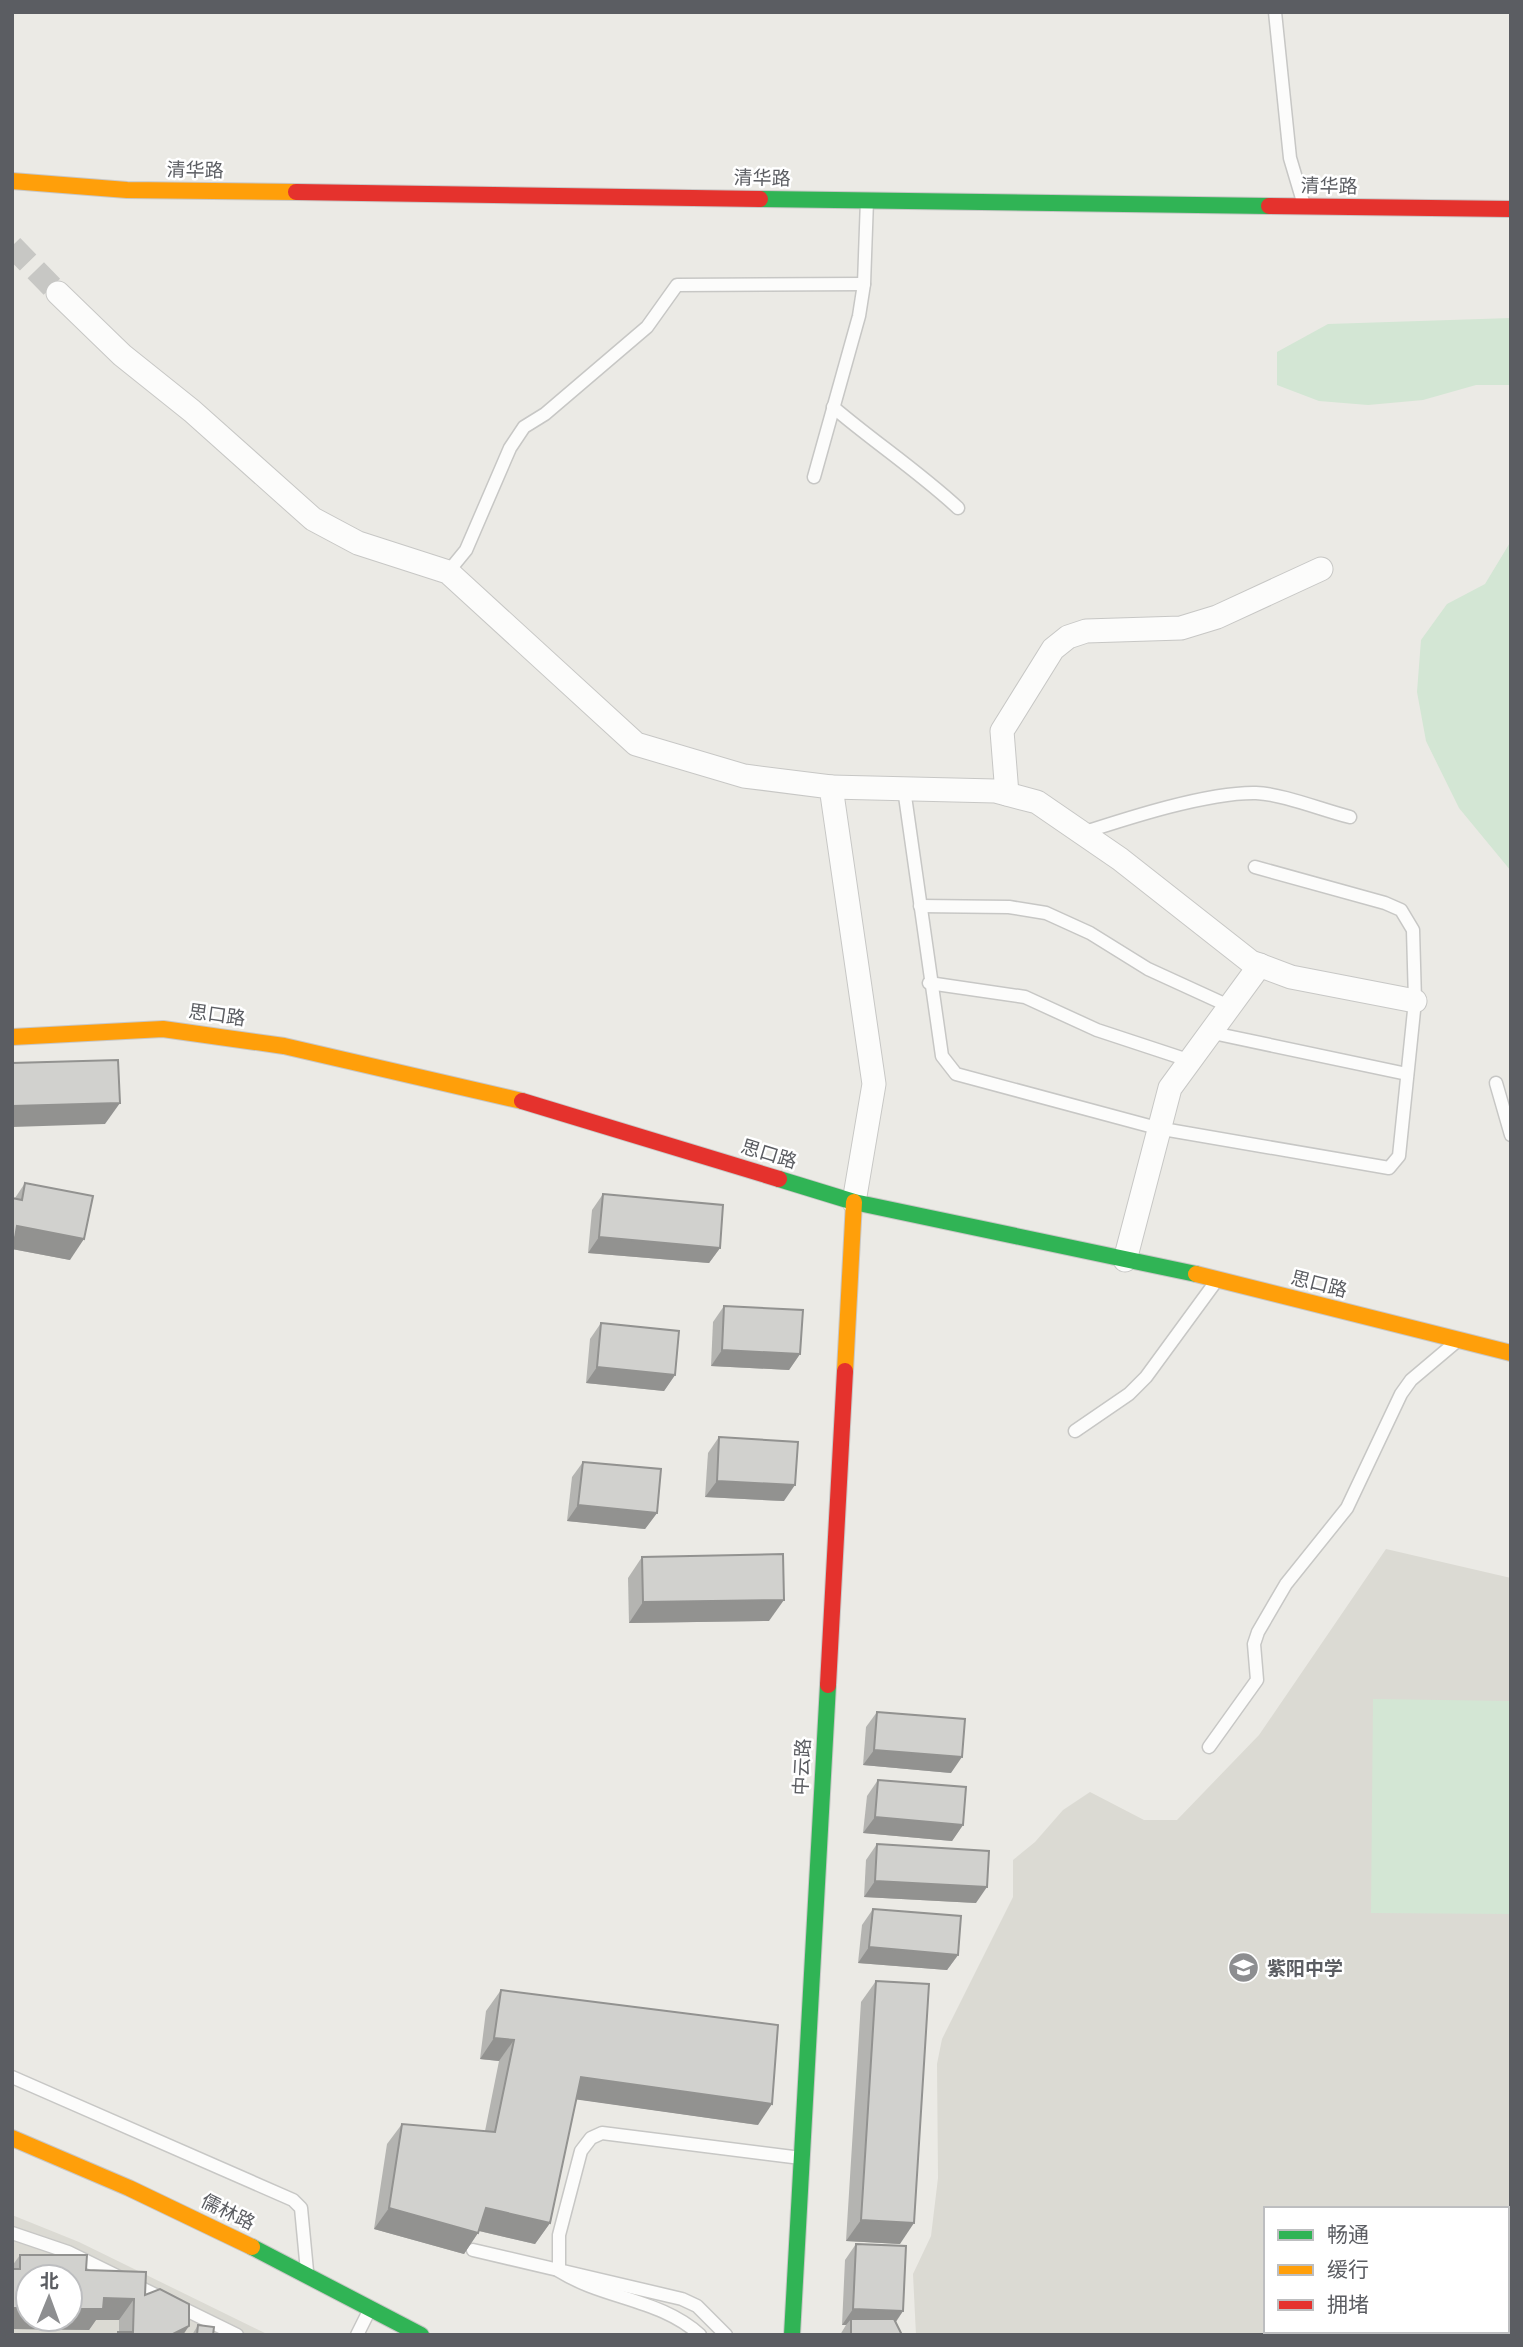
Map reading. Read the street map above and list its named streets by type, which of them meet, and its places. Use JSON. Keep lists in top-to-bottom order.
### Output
{
  "streets": {
    "street": [
      "清华路",
      "思口路",
      "中云路",
      "儒林路"
    ]
  },
  "crossings": [
    ["思口路", "中云路"]
  ],
  "places": {
    "school or university": ["紫阳中学"]
  },
  "legend": ["畅通", "缓行", "拥堵"],
  "north": "top"
}
